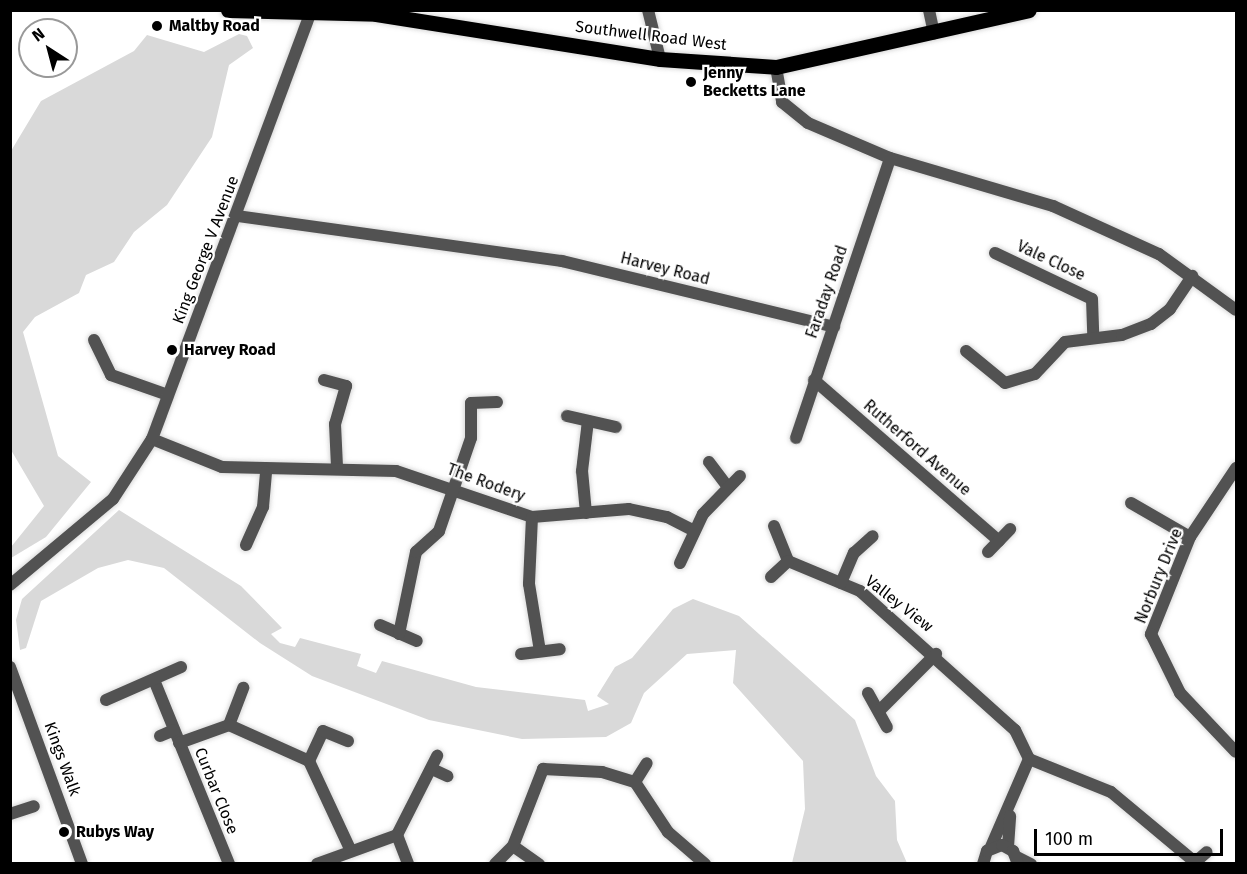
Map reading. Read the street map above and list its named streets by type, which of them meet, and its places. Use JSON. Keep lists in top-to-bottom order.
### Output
{
  "streets": {
    "main road": ["Southwell Road West"],
    "street": [
      "King George V Avenue",
      "Vale Close",
      "Harvey Road",
      "Faraday Road",
      "Rutherford Avenue",
      "The Rodery",
      "Norbury Drive",
      "Valley View",
      "Kings Walk",
      "Curbar Close"
    ]
  },
  "crossings": [
    ["Southwell Road West", "King George V Avenue"],
    ["King George V Avenue", "Harvey Road"],
    ["King George V Avenue", "The Rodery"],
    ["Harvey Road", "Faraday Road"],
    ["Faraday Road", "Rutherford Avenue"]
  ],
  "places": [
    "Maltby Road",
    "Jenny Becketts Lane",
    "Harvey Road",
    "Rubys Way"
  ],
  "scale_bar": "100 m",
  "north": "top left"
}
